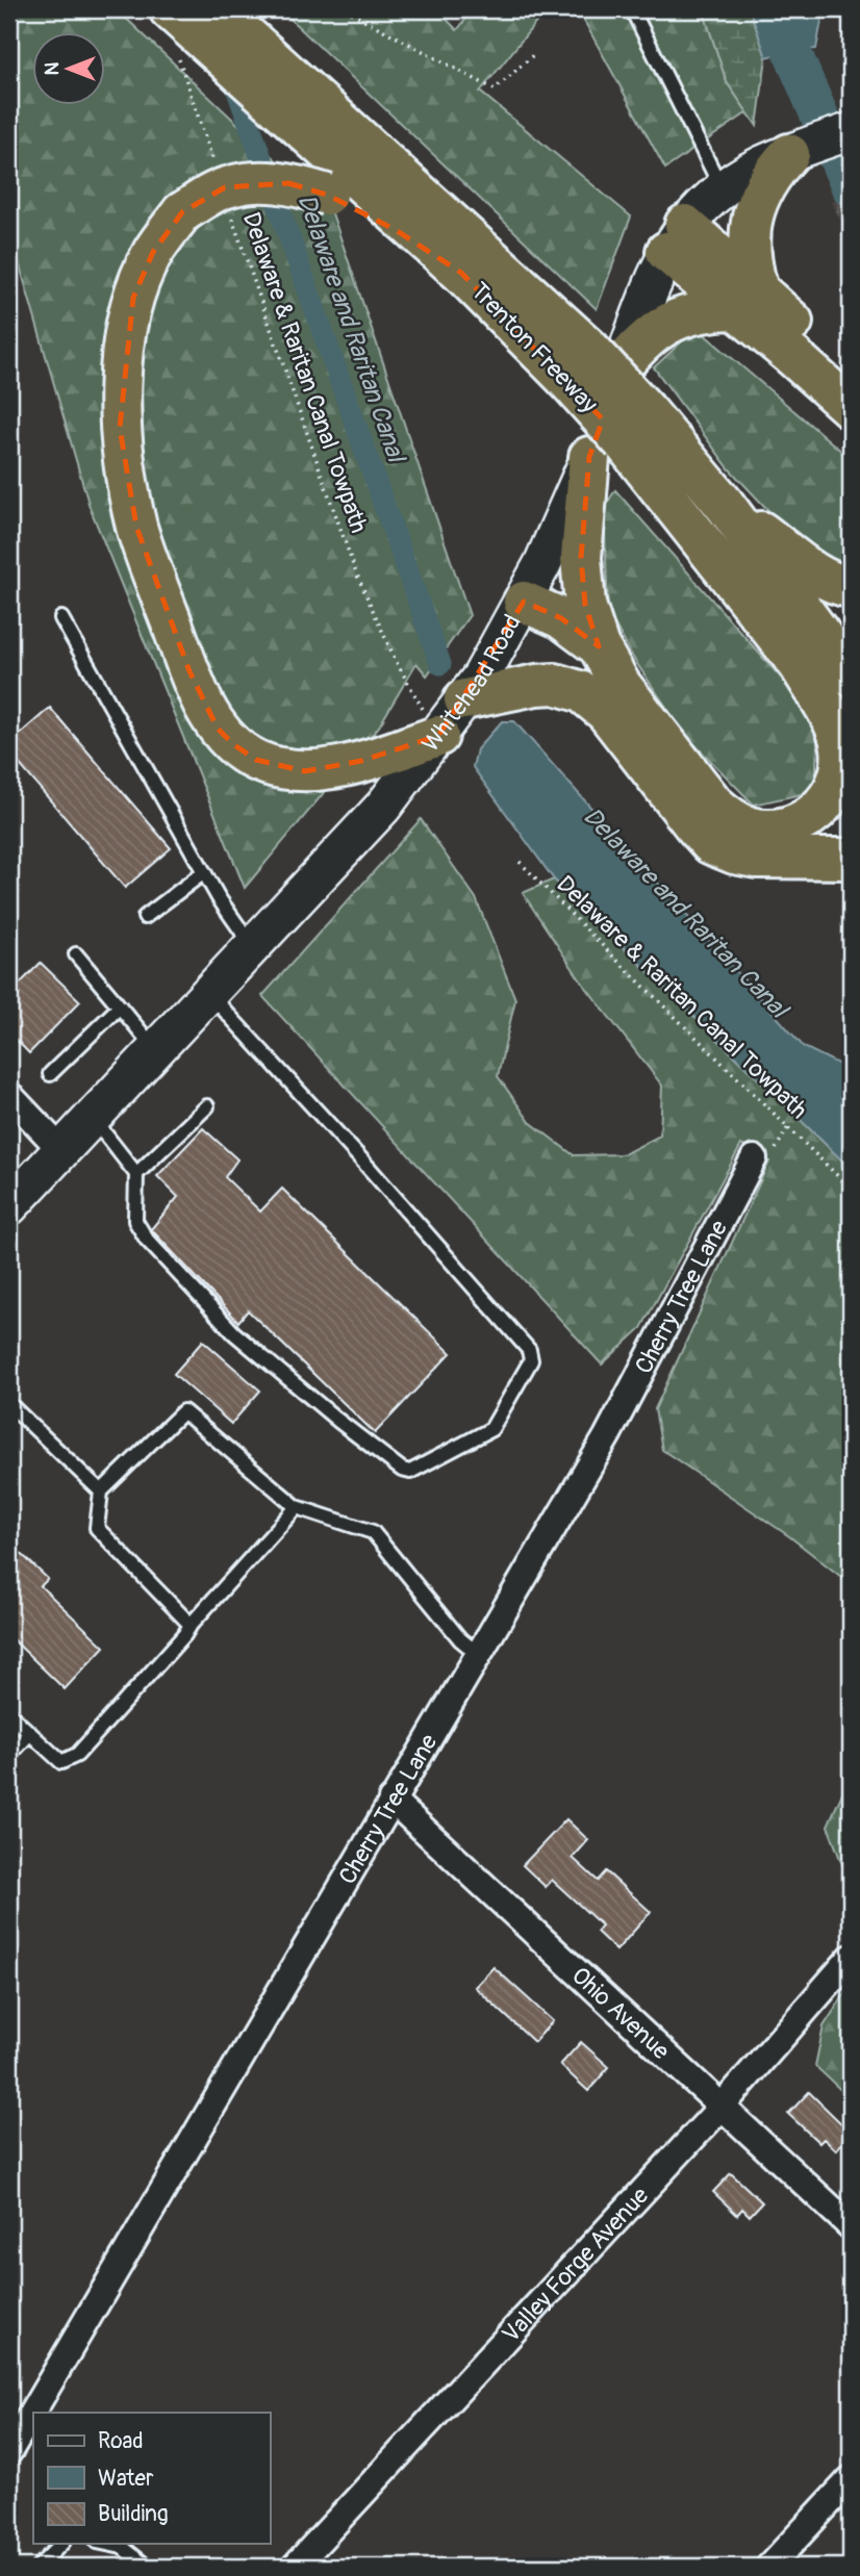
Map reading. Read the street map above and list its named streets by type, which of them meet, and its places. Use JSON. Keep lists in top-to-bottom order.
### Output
{
  "streets": {
    "highway": ["Trenton Freeway"],
    "main road": ["Whitehead Road"],
    "street": ["Cherry Tree Lane", "Ohio Avenue", "Valley Forge Avenue"],
    "path": ["Delaware & Raritan Canal Towpath"]
  },
  "crossings": [
    ["Trenton Freeway", "Whitehead Road"],
    ["Delaware & Raritan Canal Towpath", "Whitehead Road"],
    ["Cherry Tree Lane", "Ohio Avenue"],
    ["Ohio Avenue", "Valley Forge Avenue"]
  ],
  "water": ["Delaware and Raritan Canal"],
  "legend": ["Road", "Water", "Building"],
  "north": "left"
}
